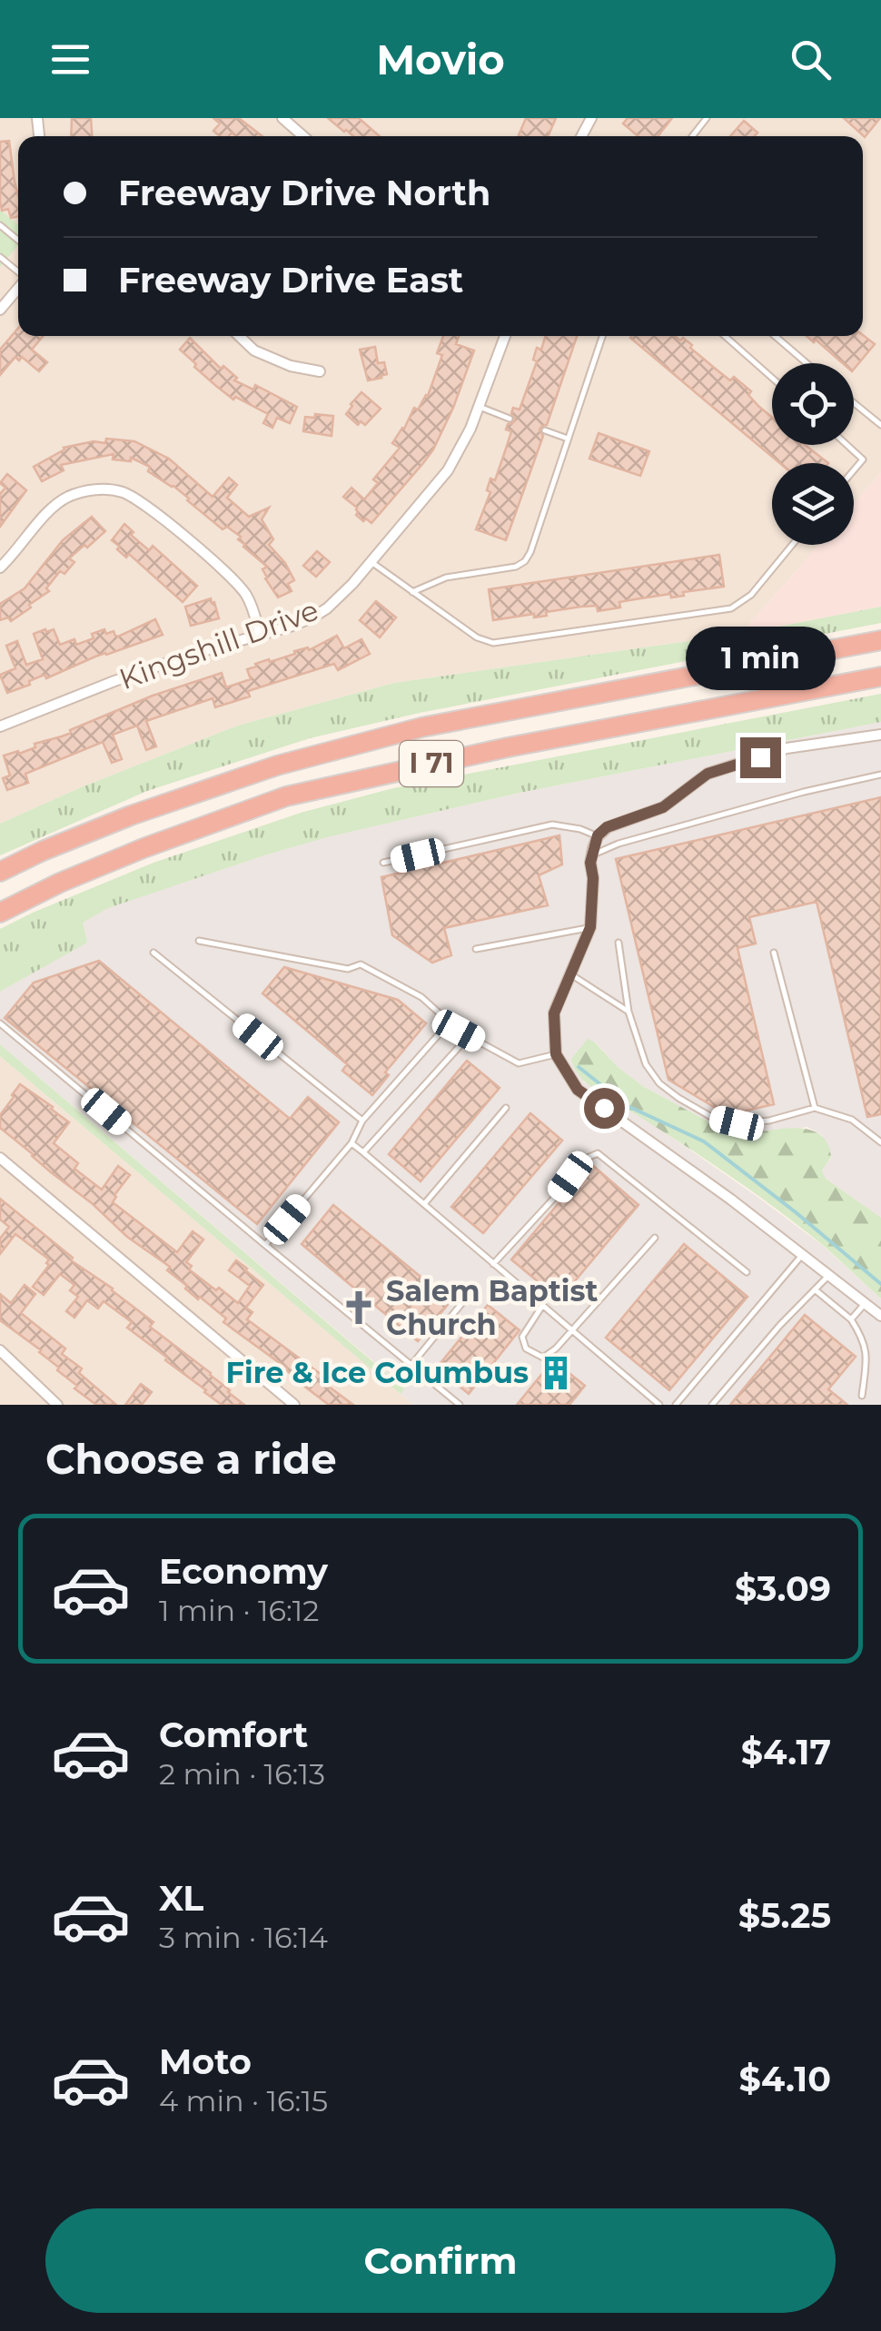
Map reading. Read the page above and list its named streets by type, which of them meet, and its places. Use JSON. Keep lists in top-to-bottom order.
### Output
{
  "streets": {
    "highway": ["I 71"],
    "street": ["Kingshill Drive"]
  },
  "places": {
    "church": ["Salem Baptist Church"],
    "building": ["Fire & Ice Columbus"]
  },
  "page": {
    "header": "Movio",
    "banner": ["Freeway Drive North", "Freeway Drive East"],
    "bubble": "1 min",
    "heading": "Choose a ride",
    "list": [
      {
        "name": "Economy",
        "note": "1 min · 16:12",
        "value": "$3.09"
      },
      {
        "name": "Comfort",
        "note": "2 min · 16:13",
        "value": "$4.17"
      },
      {
        "name": "XL",
        "note": "3 min · 16:14",
        "value": "$5.25"
      },
      {
        "name": "Moto",
        "note": "4 min · 16:15",
        "value": "$4.10"
      }
    ],
    "buttons": "Confirm"
  }
}
